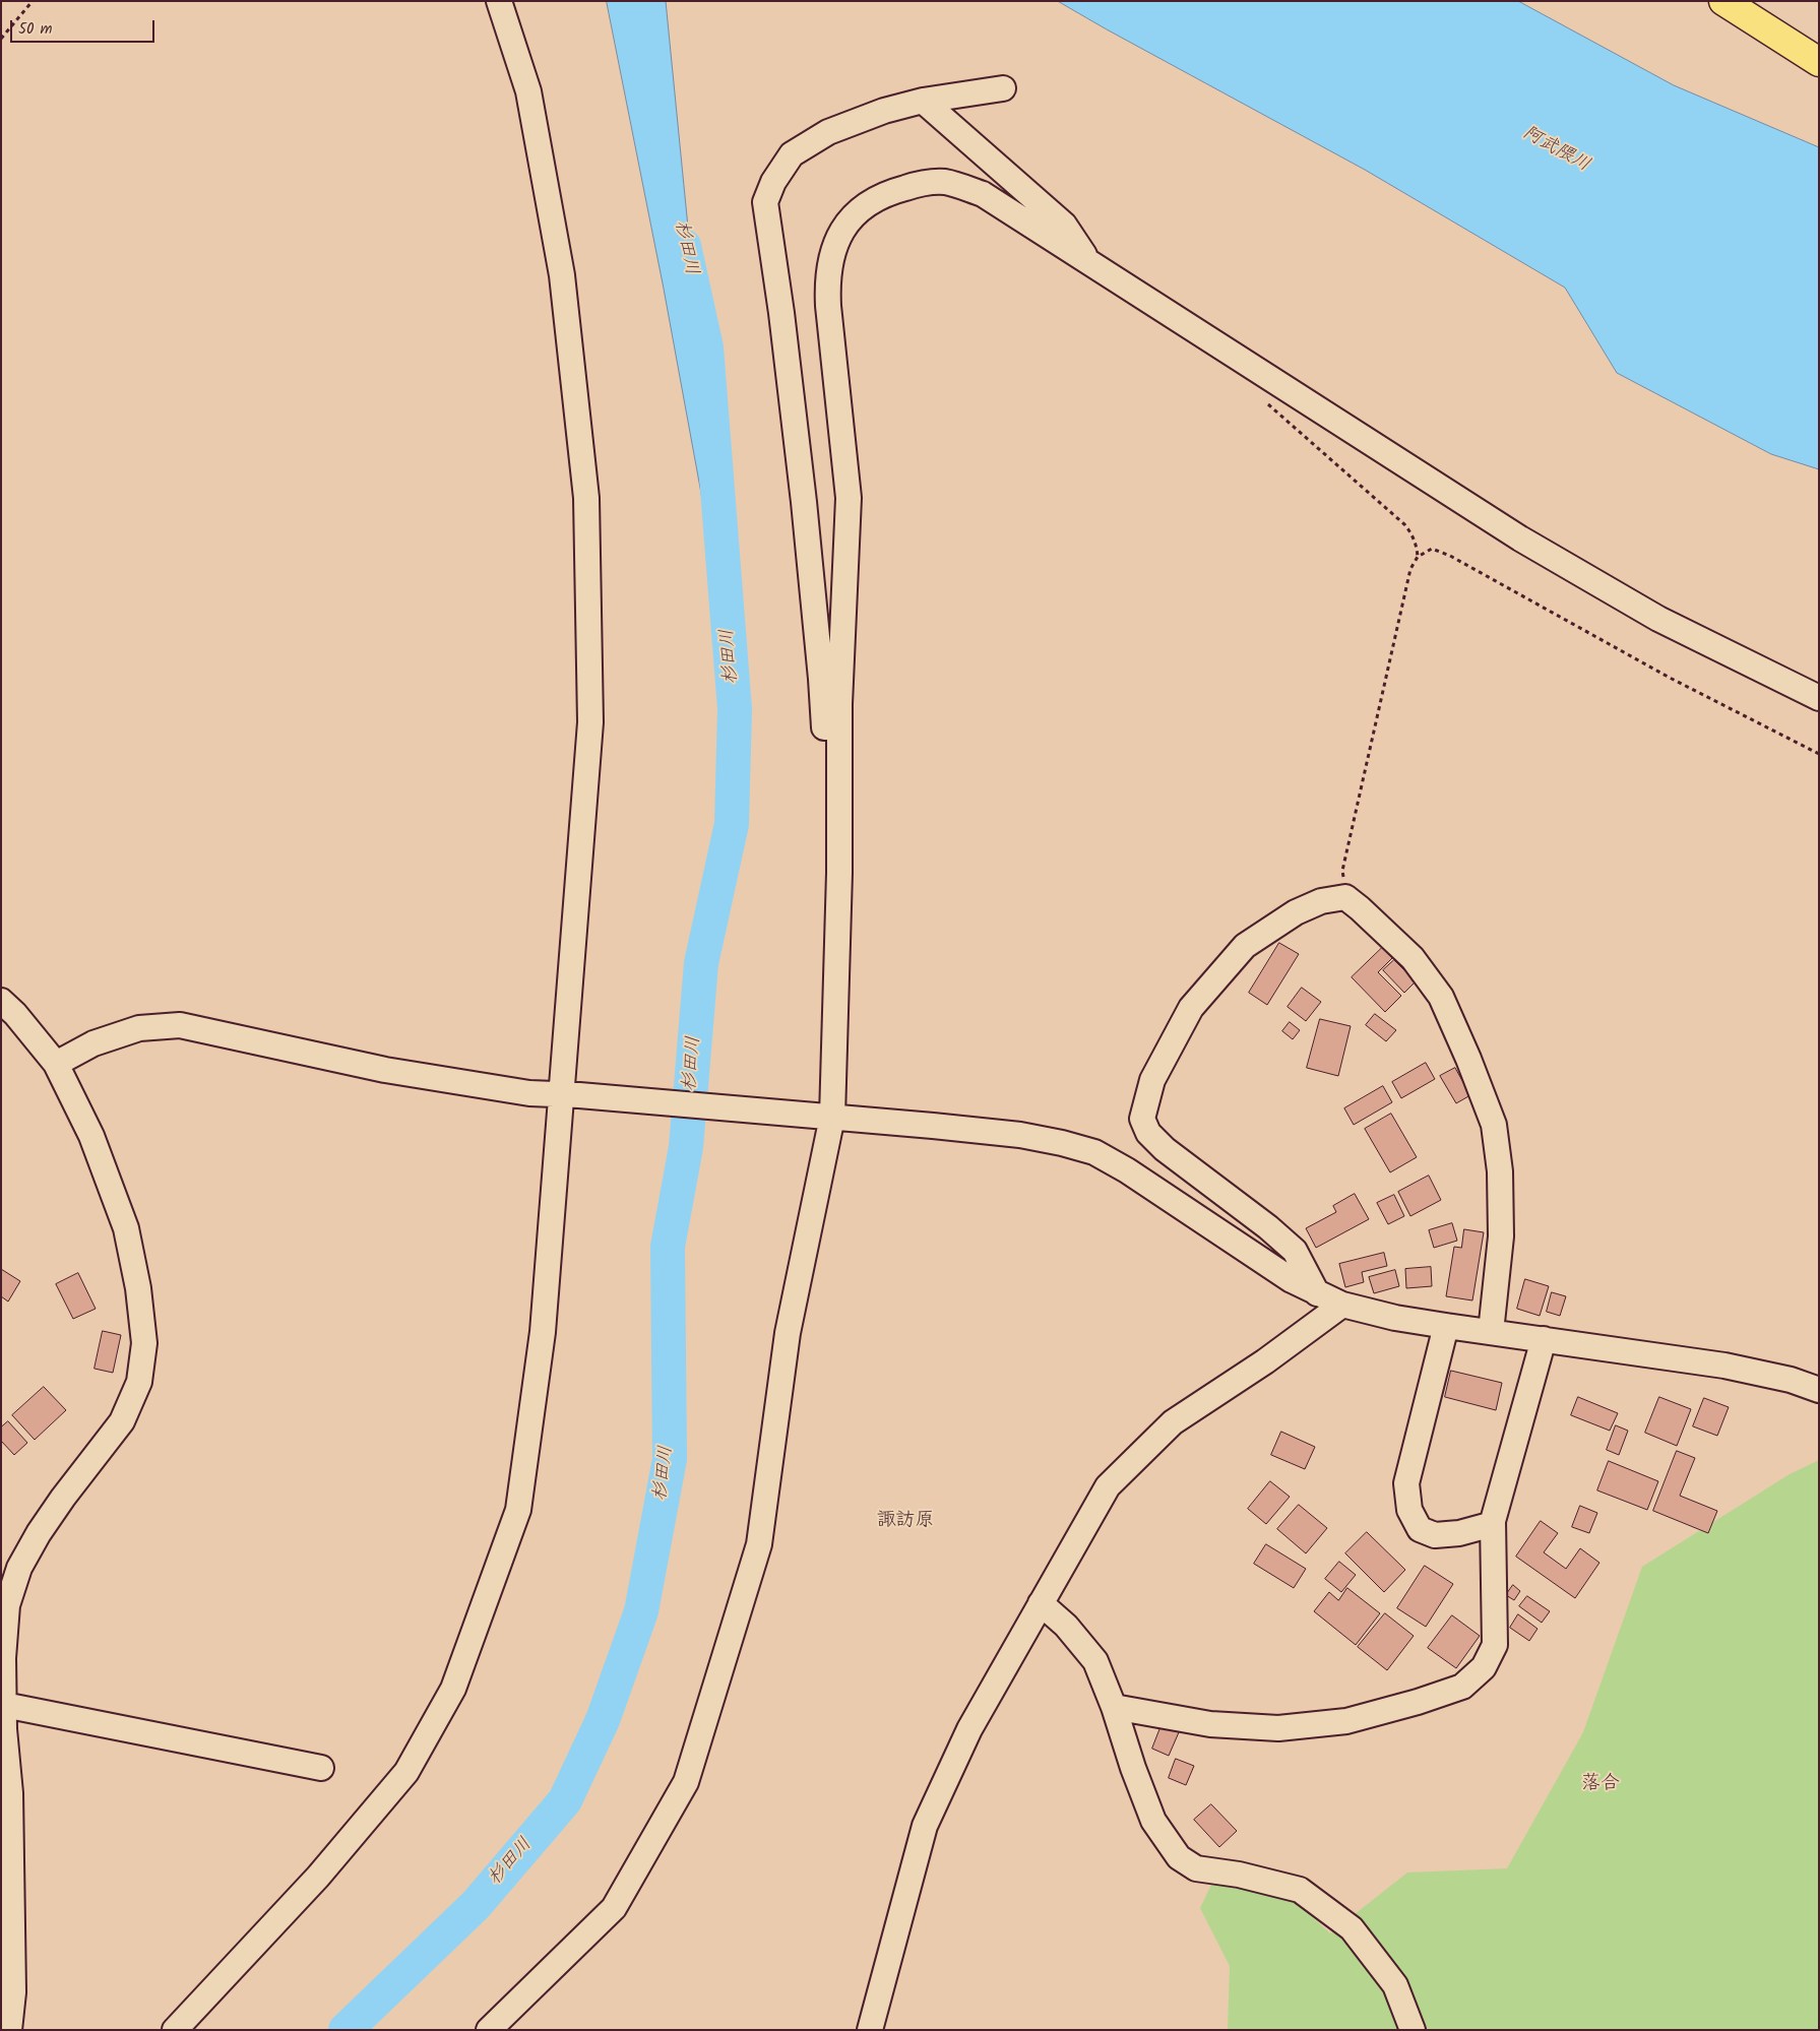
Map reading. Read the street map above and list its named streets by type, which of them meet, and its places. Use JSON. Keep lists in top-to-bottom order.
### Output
{
  "districts": ["諏訪原", "落合"],
  "water": ["阿武隈川", "杉田川"],
  "scale_bar": "50 m"
}
